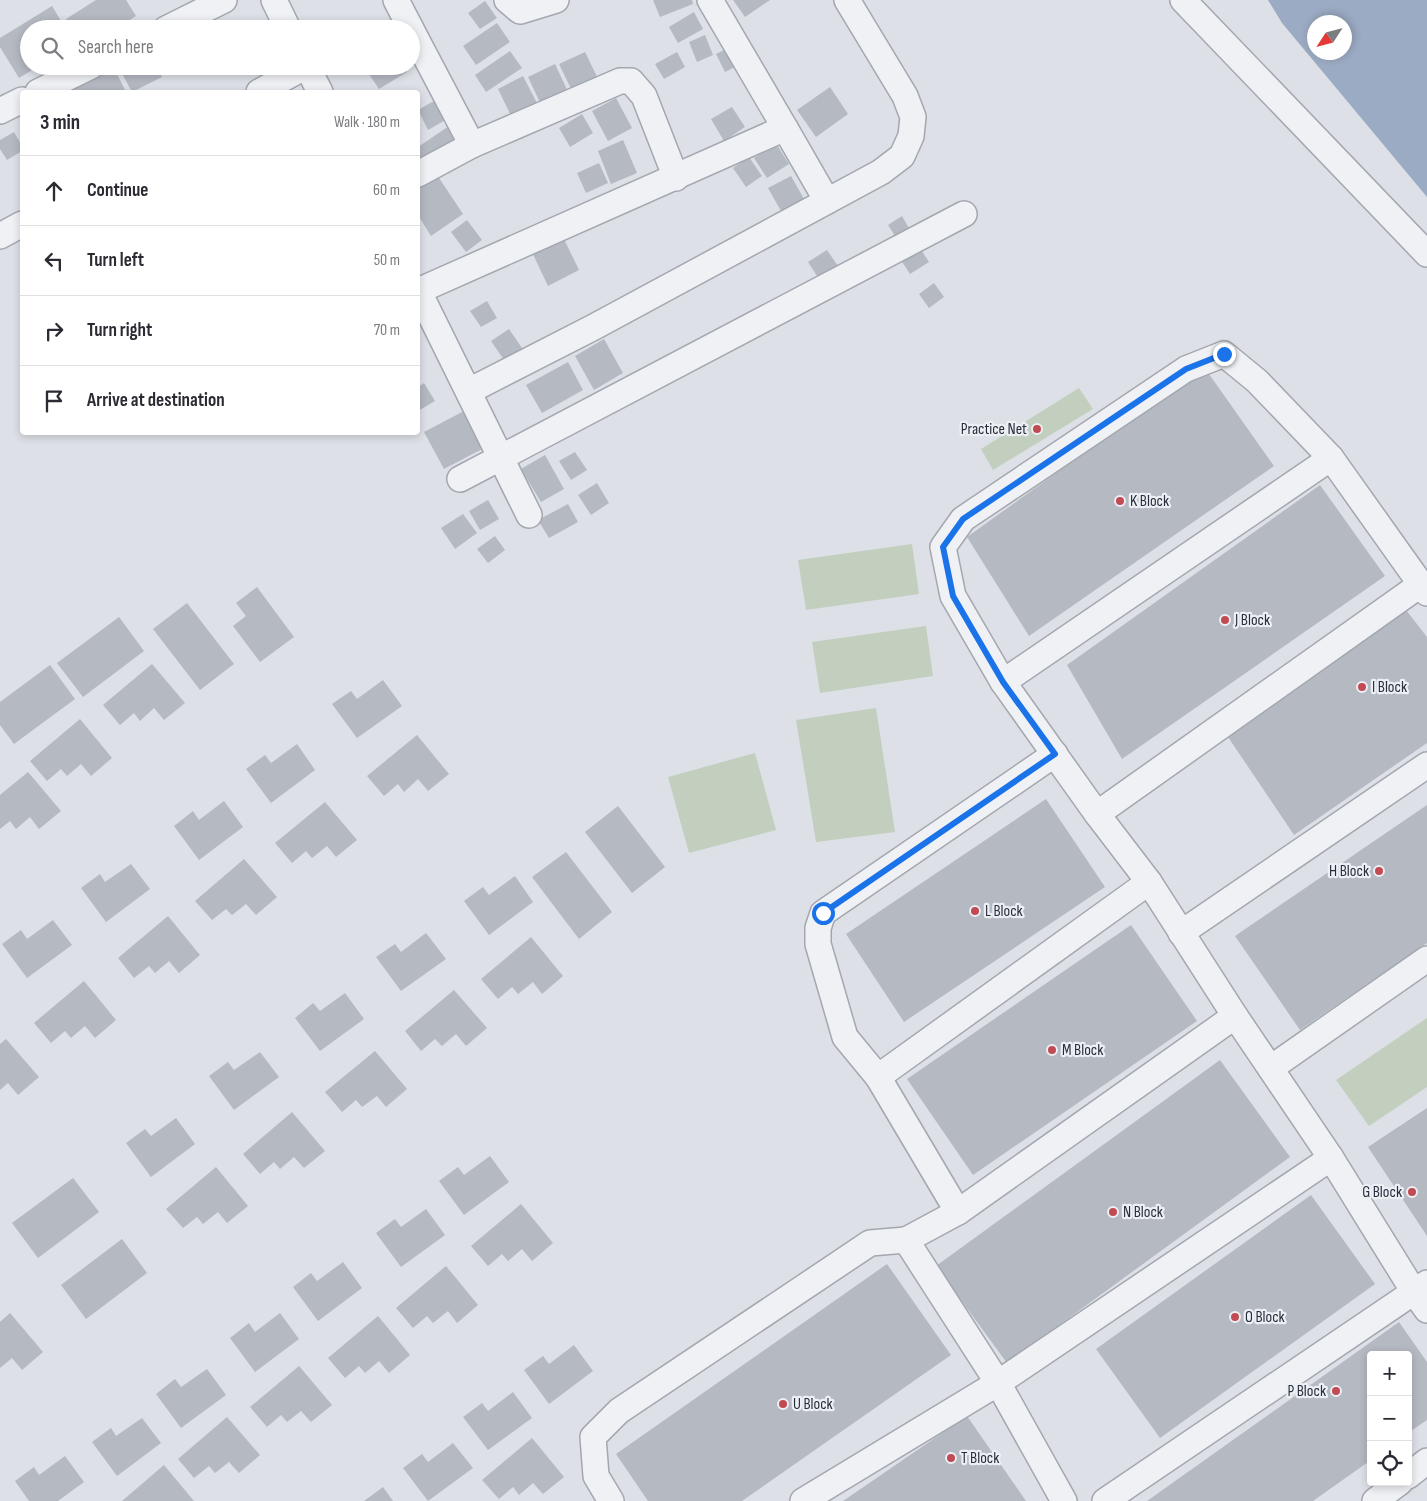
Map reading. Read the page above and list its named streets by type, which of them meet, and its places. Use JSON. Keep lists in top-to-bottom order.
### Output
{
  "places": [
    "Practice Net",
    "K Block",
    "J Block",
    "I Block",
    "H Block",
    "L Block",
    "M Block",
    "G Block",
    "N Block",
    "O Block",
    "P Block",
    "U Block",
    "T Block"
  ],
  "north": "bottom left",
  "page": {
    "search": "Search here",
    "heading": ["3 min", "Walk · 180 m"],
    "list": [
      ["Continue", "60 m"],
      ["Turn left", "50 m"],
      ["Turn right", "70 m"],
      "Arrive at destination"
    ],
    "map_buttons": ["+", "−"]
  }
}
